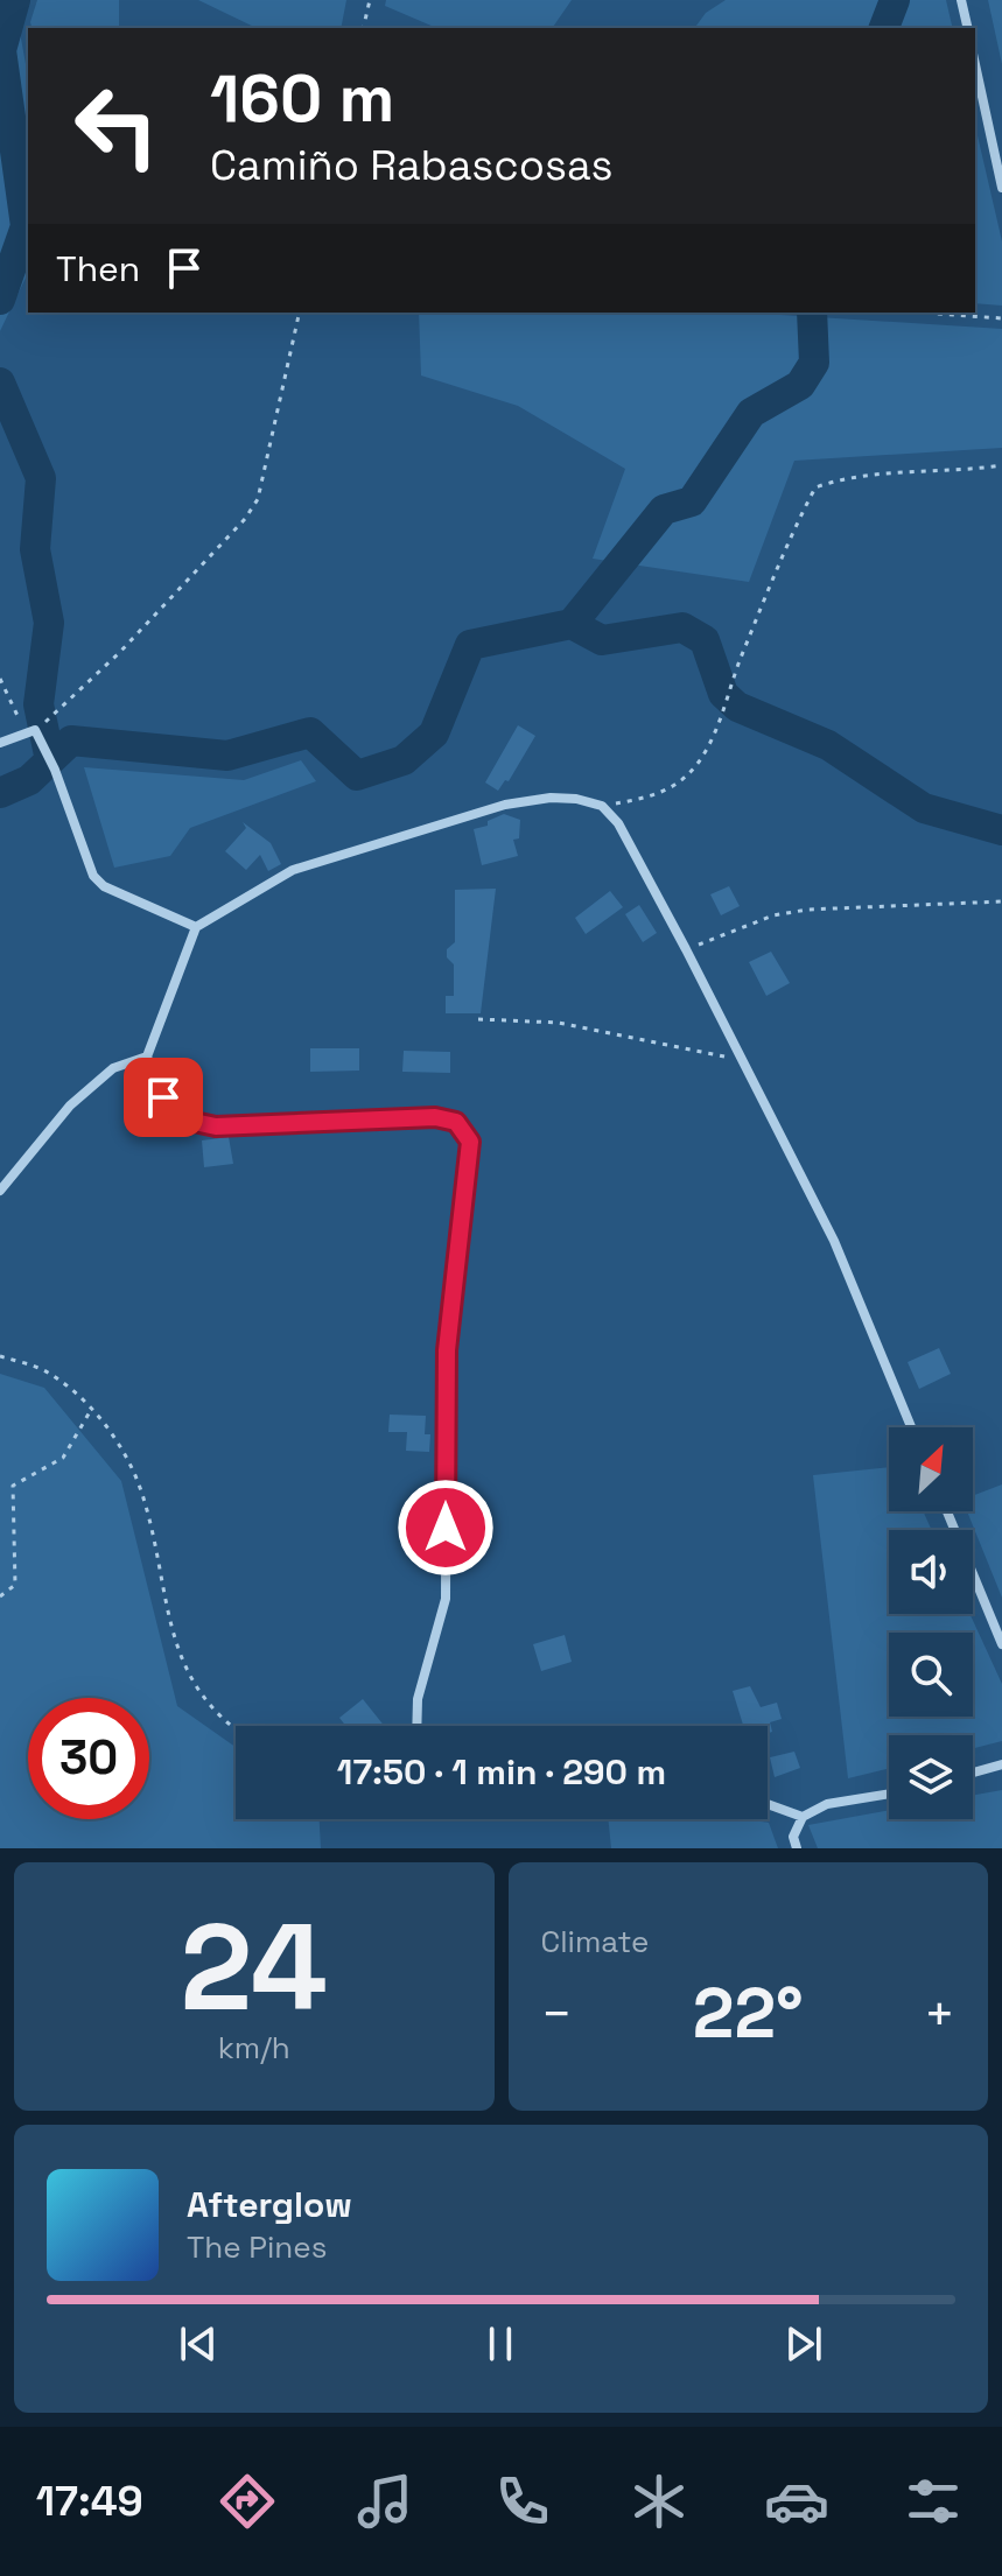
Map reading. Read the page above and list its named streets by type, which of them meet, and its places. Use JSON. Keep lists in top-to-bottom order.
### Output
{
  "north": "top right",
  "page": {
    "turn": ["160 m", "Camiño Rabascosas"],
    "then": "Then",
    "limit": "30",
    "trip": "17:50 · 1 min · 290 m",
    "tile": [
      ["24", "km/h"],
      "Climate"
    ],
    "heat": ["−", "22°", "+"],
    "song": ["Afterglow", "The Pines"],
    "tabs": "17:49"
  }
}
